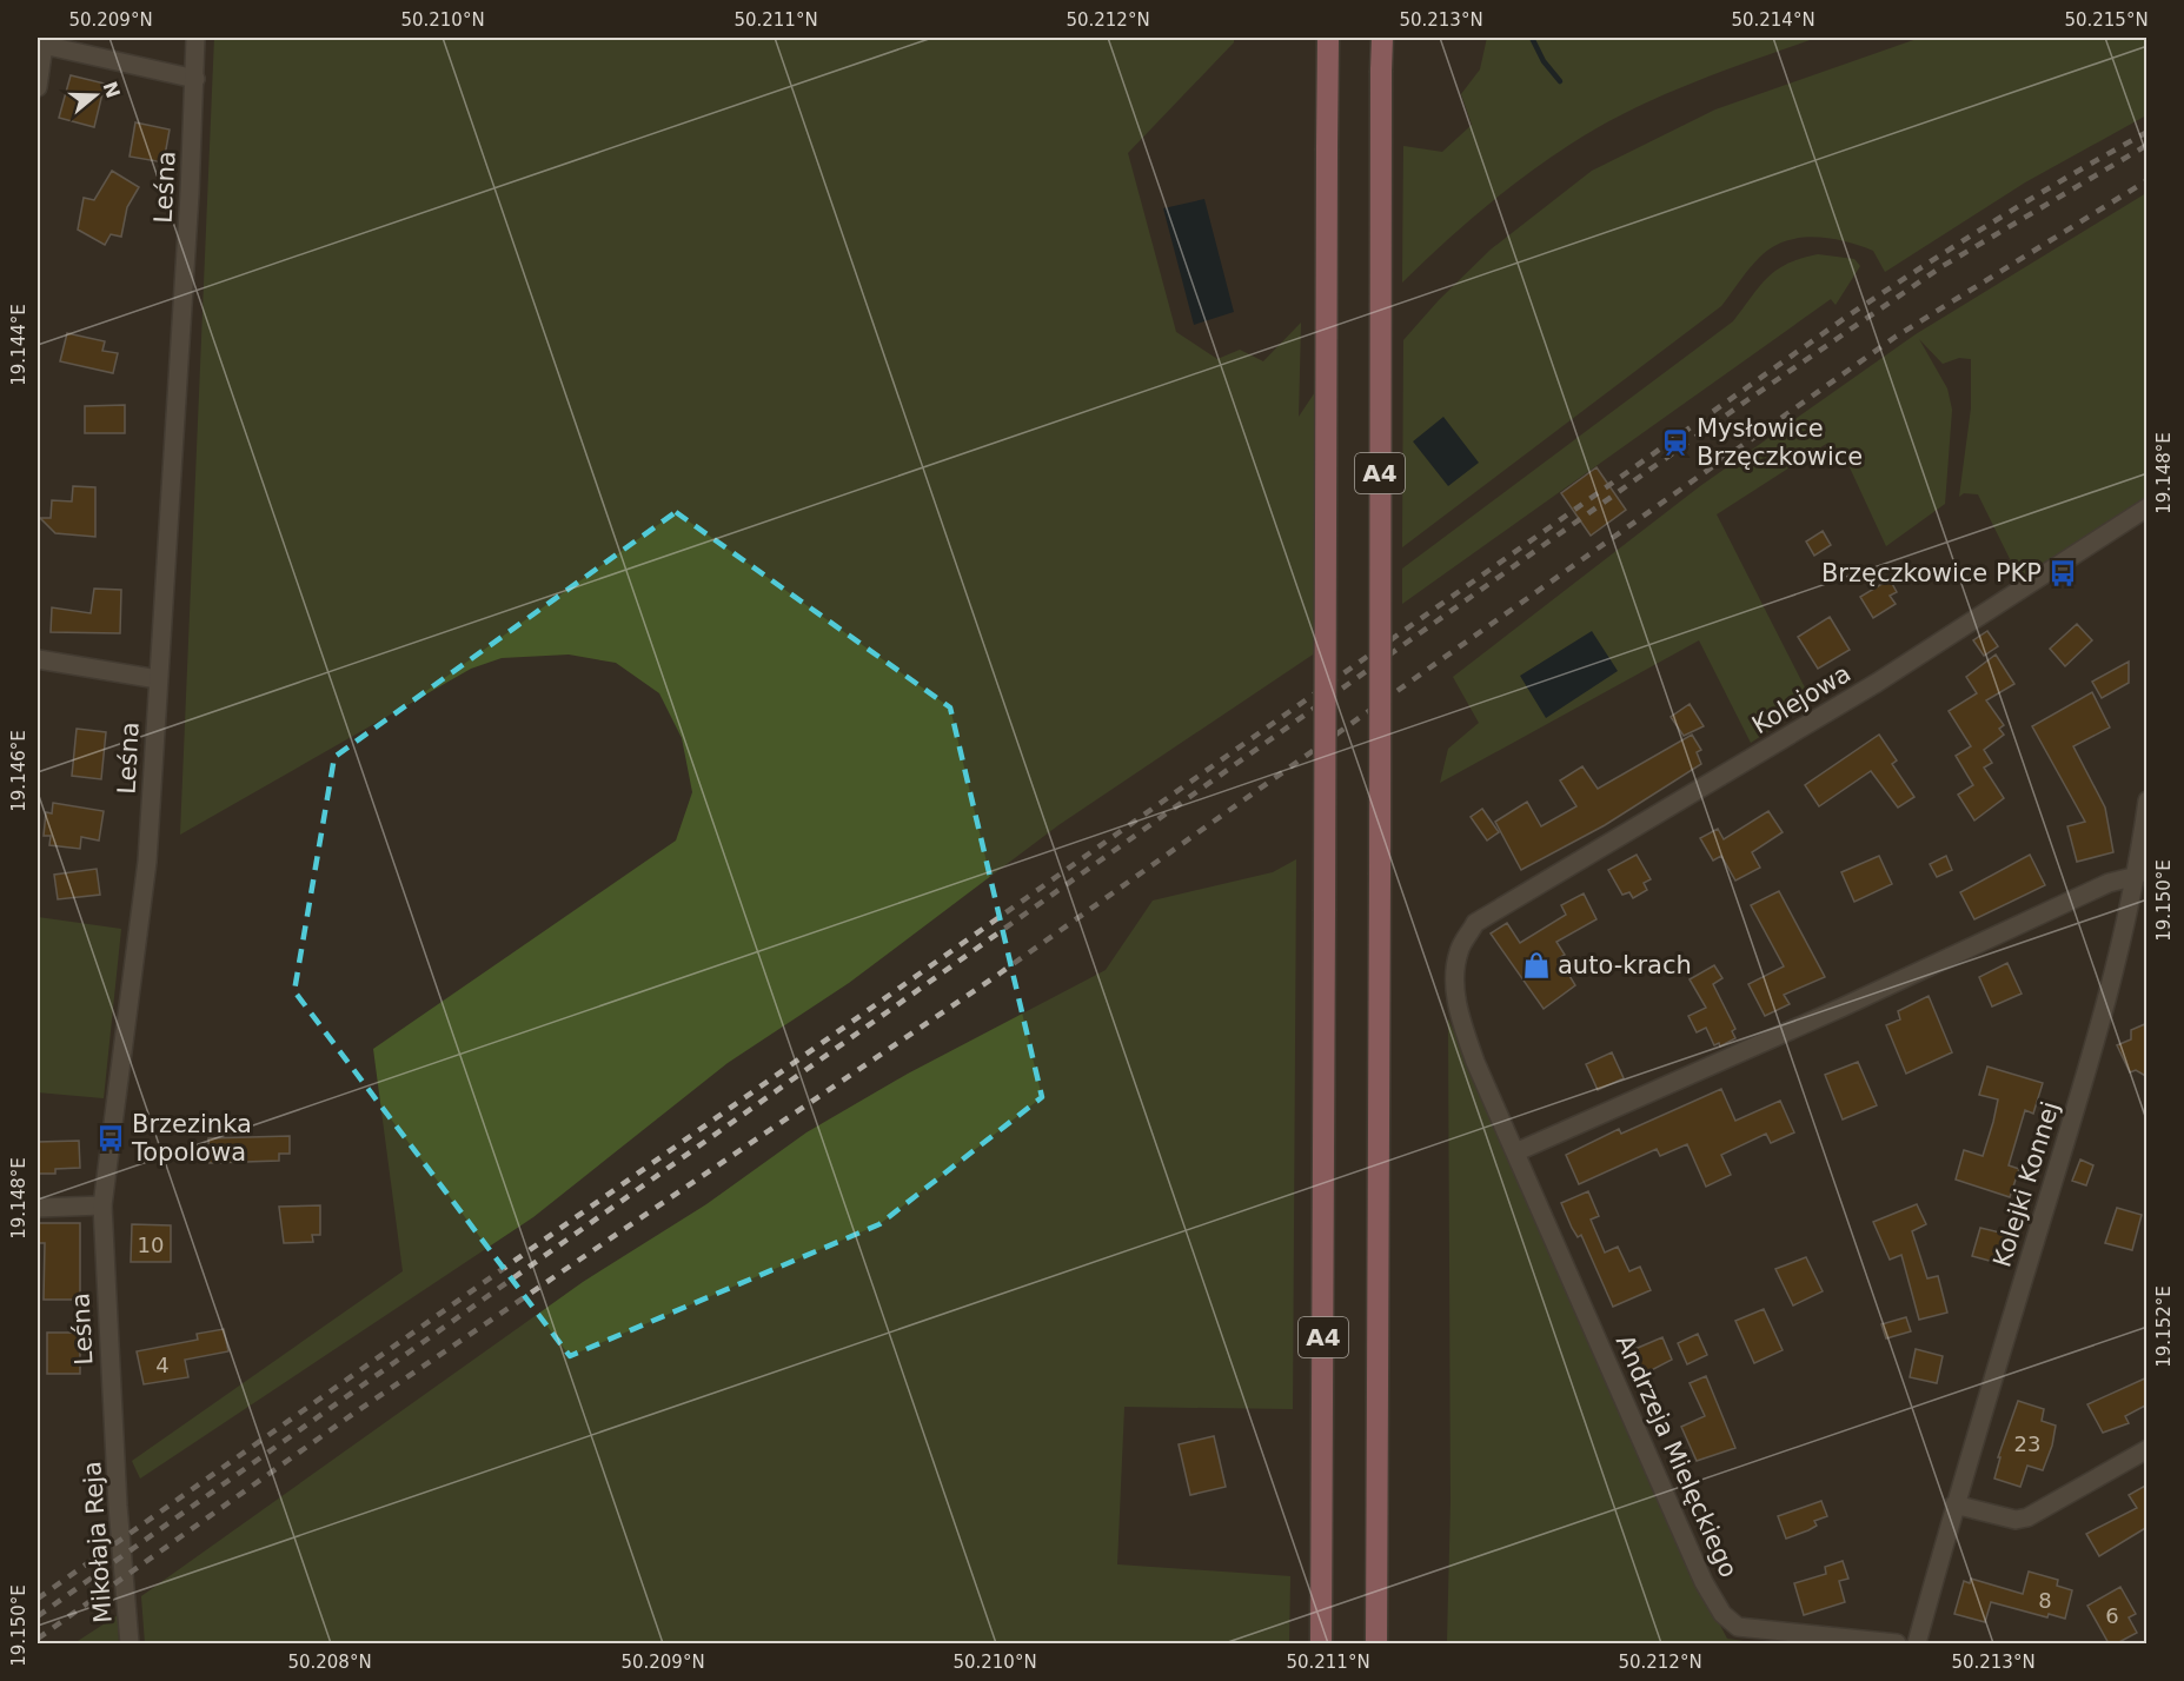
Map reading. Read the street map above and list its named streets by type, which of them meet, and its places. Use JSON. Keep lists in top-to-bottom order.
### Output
{
  "streets": {
    "highway": ["A4"],
    "street": [
      "Leśna",
      "Kolejowa",
      "Kolejki Konnej",
      "Andrzeja Mielęckiego",
      "Mikołaja Reja"
    ]
  },
  "crossings": [
    ["Leśna", "Mikołaja Reja"],
    ["Kolejowa", "Andrzeja Mielęckiego"]
  ],
  "places": {
    "station": ["Mysłowice Brzęczkowice"],
    "bus stop": ["Brzęczkowice PKP", "Brzezinka Topolowa"],
    "shop": ["auto-krach"]
  },
  "house_numbers": [
    "10",
    "4",
    "23",
    "8",
    "6"
  ],
  "north": "right",
  "coordinates": [
    "50.209°N",
    "50.210°N",
    "50.211°N",
    "50.212°N",
    "50.213°N",
    "50.214°N",
    "50.215°N",
    "19.144°E",
    "19.148°E",
    "19.146°E",
    "19.150°E",
    "19.152°E",
    "50.208°N"
  ]
}
